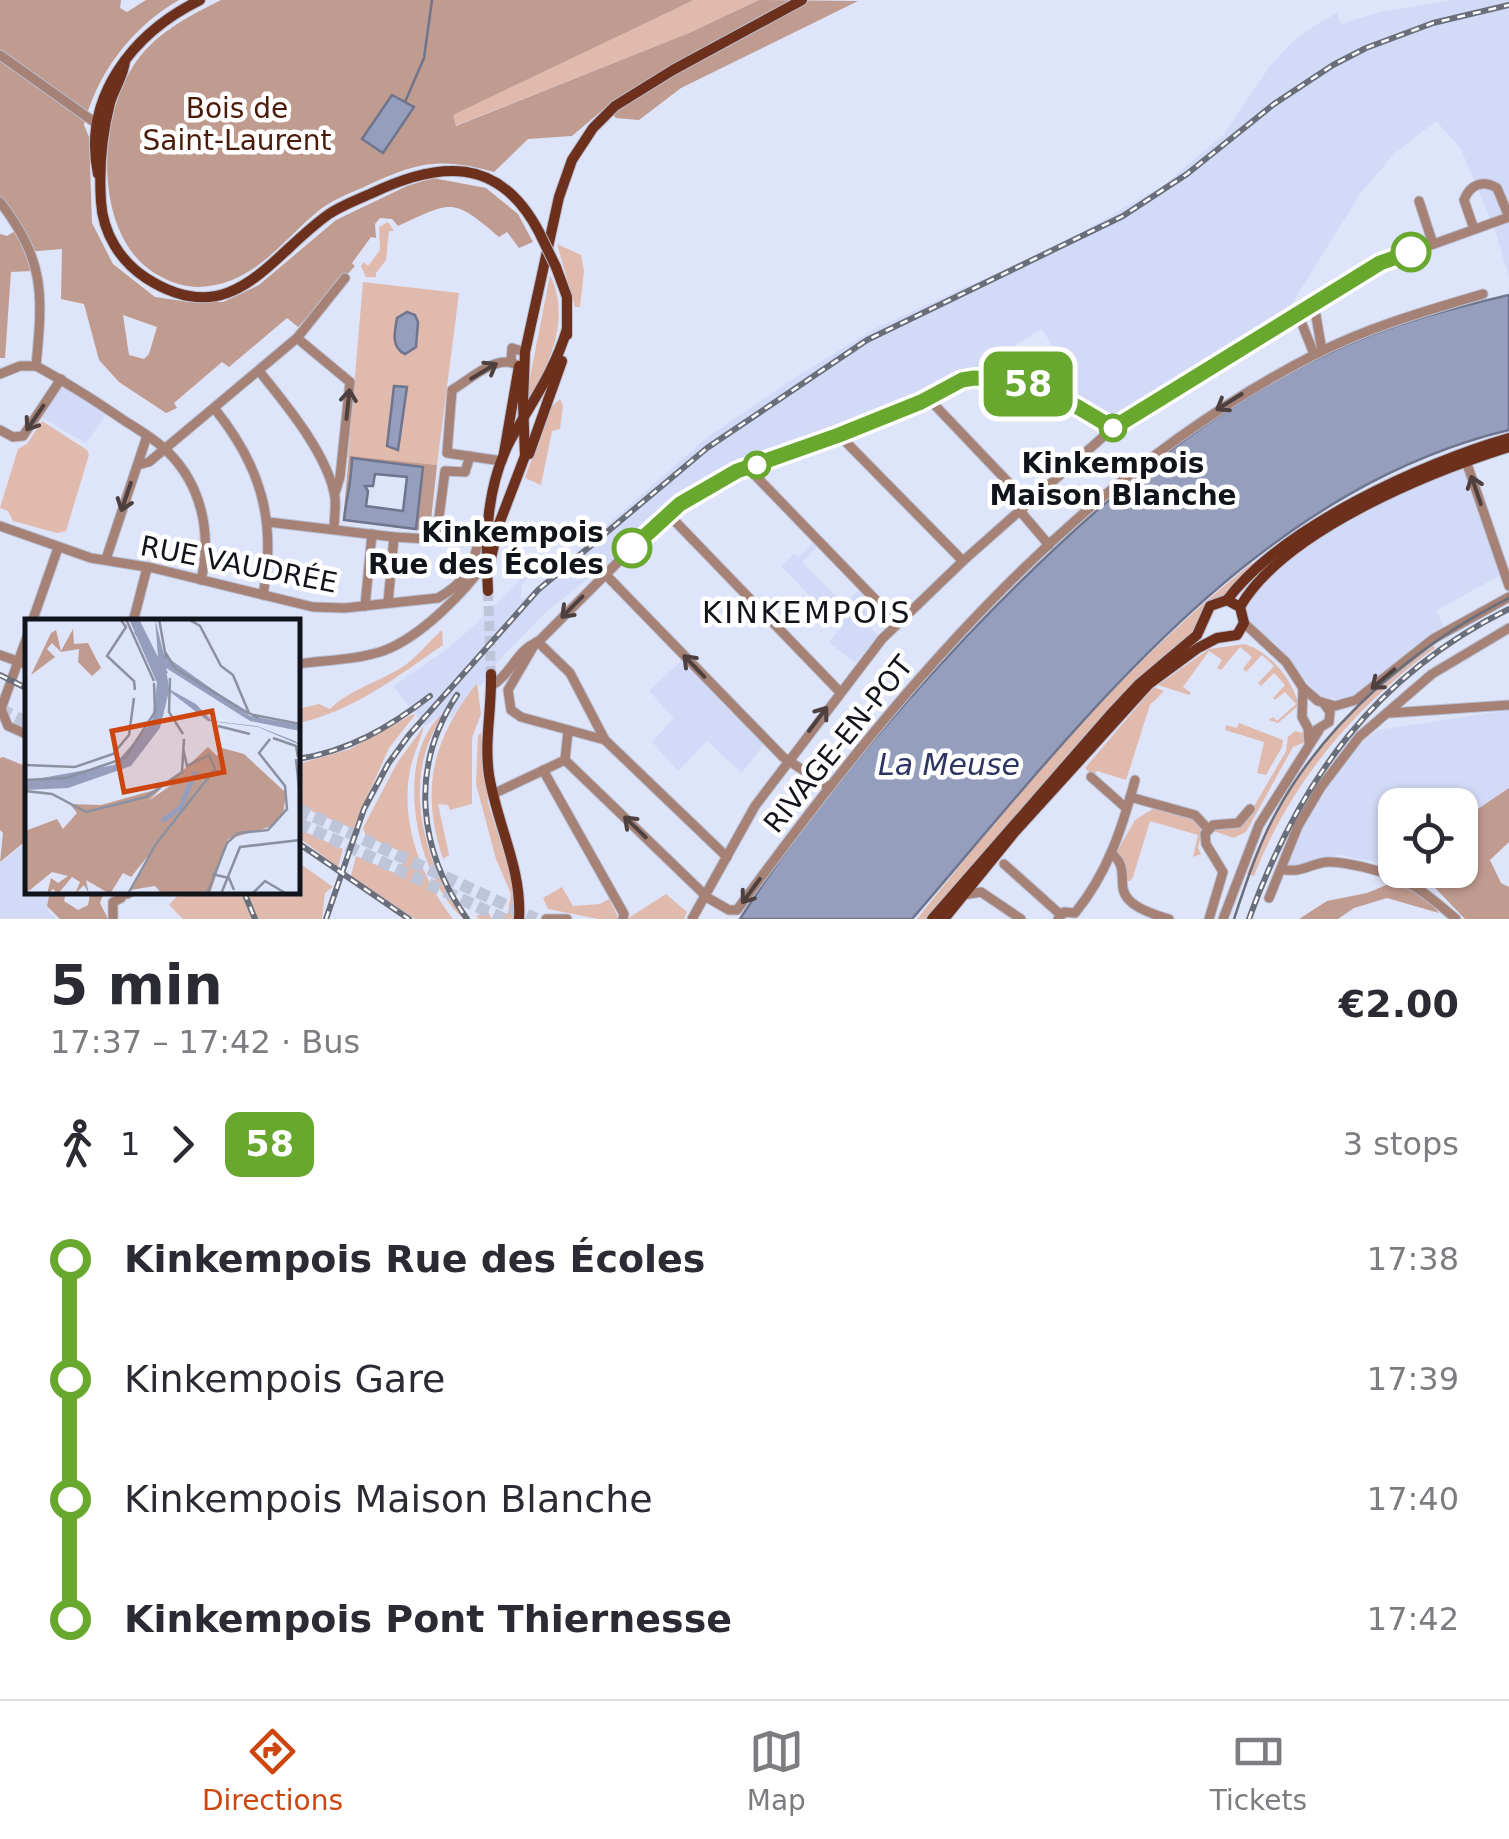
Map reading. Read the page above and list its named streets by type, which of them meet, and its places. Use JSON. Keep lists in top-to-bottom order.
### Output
{
  "streets": {
    "street": ["RUE VAUDRÉE", "RIVAGE-EN-POT"]
  },
  "districts": ["KINKEMPOIS"],
  "water": ["La Meuse"],
  "parks": ["Bois de Saint-Laurent"],
  "places": ["Kinkempois Maison Blanche", "Kinkempois Rue des Écoles"],
  "lines": ["bus line 58"],
  "page": {
    "on_map": "58",
    "heading": ["5 min", "17:37 – 17:42 · Bus", "€2.00"],
    "legs": ["1", "58", "3 stops"],
    "list": [
      {
        "name": "Kinkempois Rue des Écoles",
        "value": "17:38"
      },
      {
        "name": "Kinkempois Gare",
        "value": "17:39"
      },
      {
        "name": "Kinkempois Maison Blanche",
        "value": "17:40"
      },
      {
        "name": "Kinkempois Pont Thiernesse",
        "value": "17:42"
      }
    ],
    "tabs": ["Directions", "Map", "Tickets"]
  }
}
